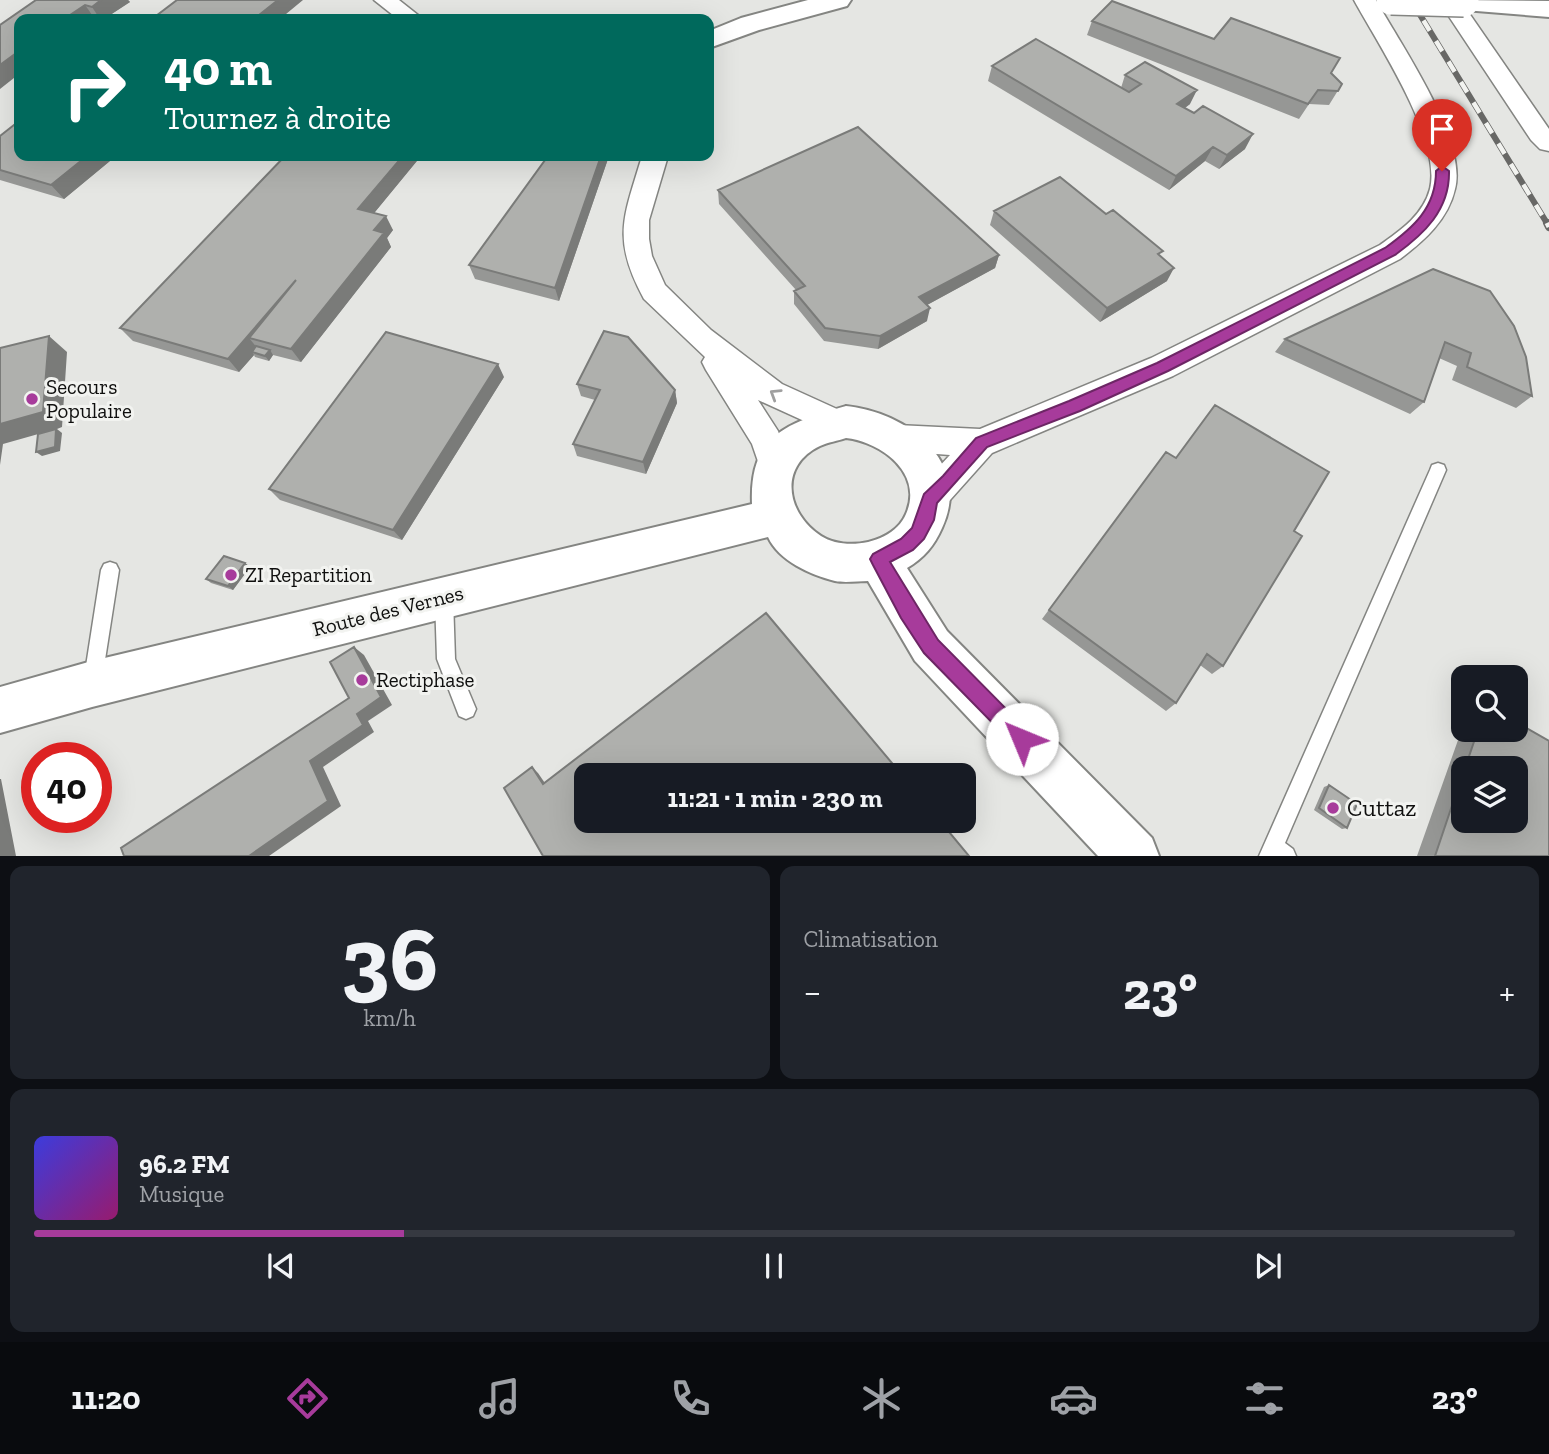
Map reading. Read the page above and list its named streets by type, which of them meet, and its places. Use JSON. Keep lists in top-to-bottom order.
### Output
{
  "streets": {
    "main road": ["Route des Vernes"]
  },
  "places": [
    "Secours Populaire",
    "ZI Repartition",
    "Rectiphase",
    "Cuttaz"
  ],
  "page": {
    "turn": ["40 m", "Tournez à droite"],
    "limit": "40",
    "trip": "11:21 · 1 min · 230 m",
    "tile": [
      ["36", "km/h"],
      "Climatisation"
    ],
    "heat": ["−", "23°", "+"],
    "song": ["96.2 FM", "Musique"],
    "tabs": ["11:20", "23°"]
  }
}
